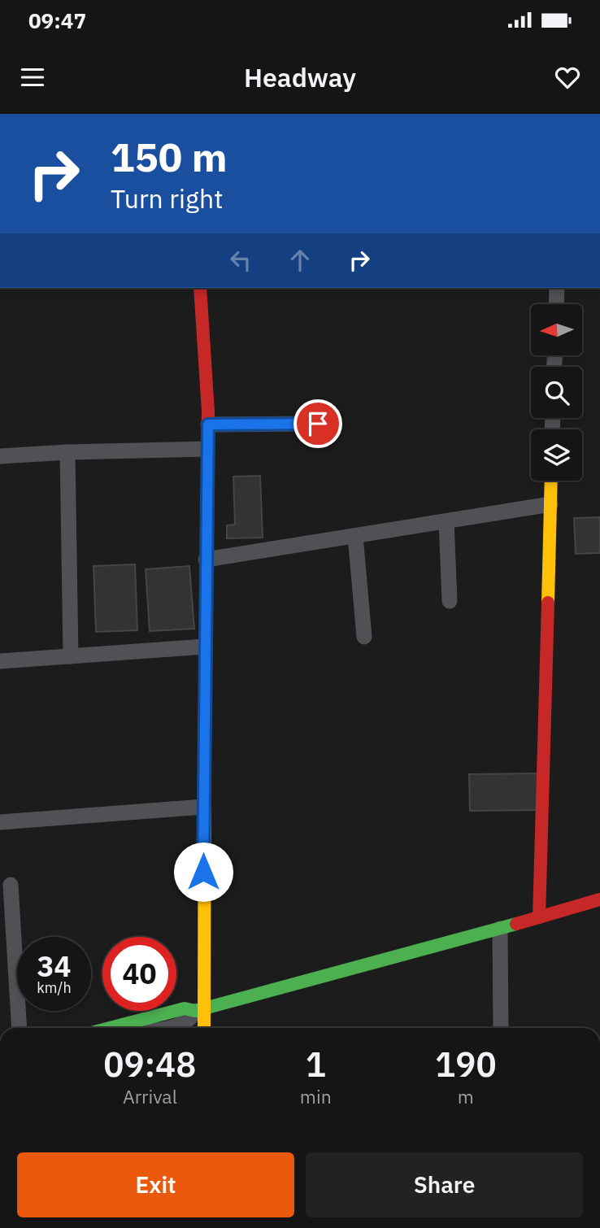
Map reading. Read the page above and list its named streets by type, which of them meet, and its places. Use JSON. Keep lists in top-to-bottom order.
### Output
{
  "north": "left",
  "page": {
    "status": "09:47",
    "header": "Headway",
    "turn": ["150 m", "Turn right"],
    "speed": "34 km/h",
    "limit": "40",
    "eta": [
      "09:48",
      "Arrival",
      "1",
      "min",
      "190",
      "m"
    ],
    "buttons": ["Exit", "Share"]
  }
}
